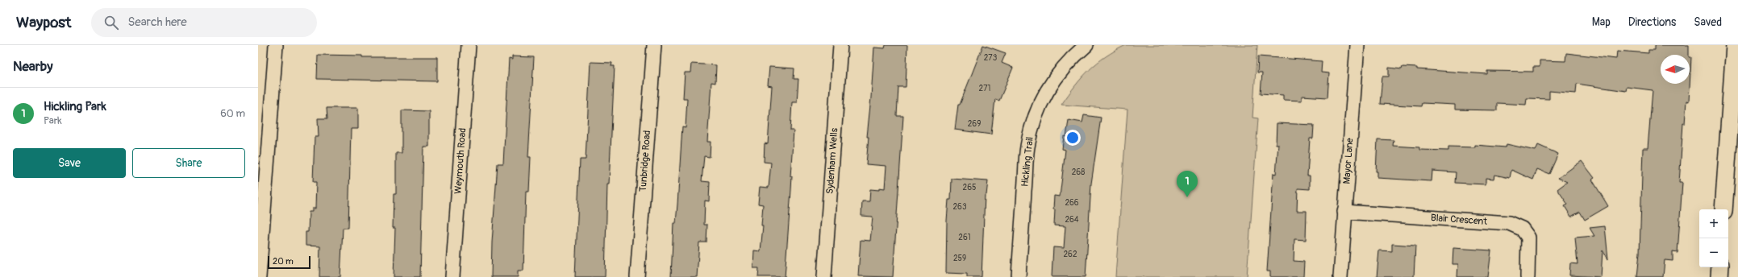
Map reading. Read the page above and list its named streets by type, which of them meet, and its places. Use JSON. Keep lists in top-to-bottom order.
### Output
{
  "streets": {
    "street": [
      "Weymouth Road",
      "Tunbridge Road",
      "Sydenham Wells",
      "Mayor Lane",
      "Hickling Trail",
      "Blair Crescent"
    ]
  },
  "crossings": [
    ["Mayor Lane", "Blair Crescent"]
  ],
  "house_numbers": [
    "273",
    "271",
    "269",
    "268",
    "265",
    "266",
    "263",
    "264",
    "261",
    "262",
    "259"
  ],
  "scale_bar": "20 m",
  "north": "left",
  "page": {
    "header": "Waypost",
    "search": "Search here",
    "nav": ["Map", "Directions", "Saved"],
    "heading": "Nearby",
    "list": [
      {
        "mark": "1",
        "name": "Hickling Park",
        "note": "Park",
        "value": "60 m"
      }
    ],
    "buttons": ["Save", "Share"],
    "pins": "1",
    "map_buttons": ["+", "−"],
    "scale": "20 m"
  }
}
